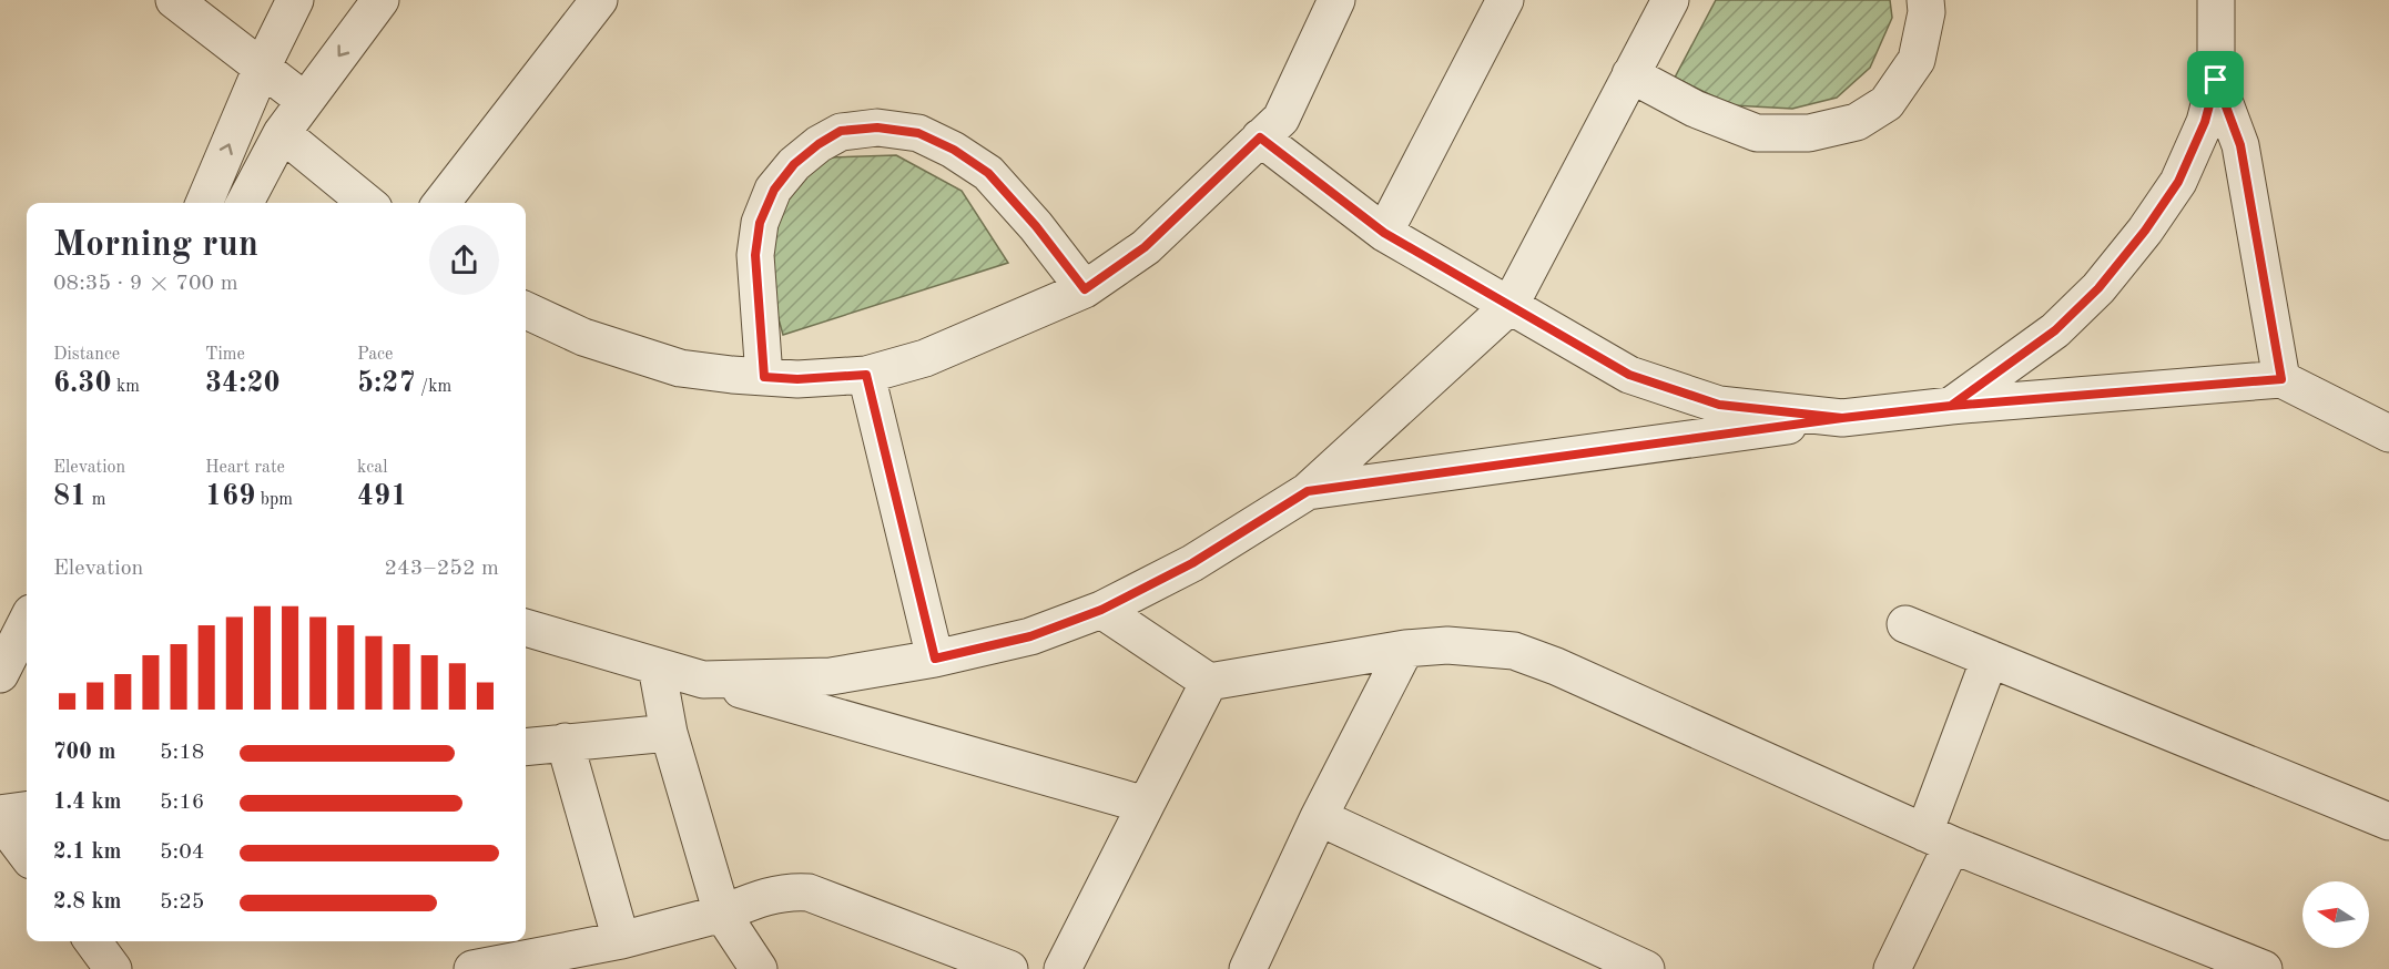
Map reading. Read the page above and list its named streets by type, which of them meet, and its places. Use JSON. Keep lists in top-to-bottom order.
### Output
{
  "north": "left",
  "page": {
    "heading": ["Morning run", "08:35 · 9 × 700 m"],
    "stats": [
      ["Distance", "6.30 km"],
      ["Time", "34:20"],
      ["Pace", "5:27 /km"],
      ["Elevation", "81 m"],
      ["Heart rate", "169 bpm"],
      ["kcal", "491"]
    ],
    "chart": ["Elevation", "243–252 m"],
    "list": [
      {
        "name": "700 m",
        "note": "5:18"
      },
      {
        "name": "1.4 km",
        "note": "5:16"
      },
      {
        "name": "2.1 km",
        "note": "5:04"
      },
      {
        "name": "2.8 km",
        "note": "5:25"
      }
    ]
  }
}
